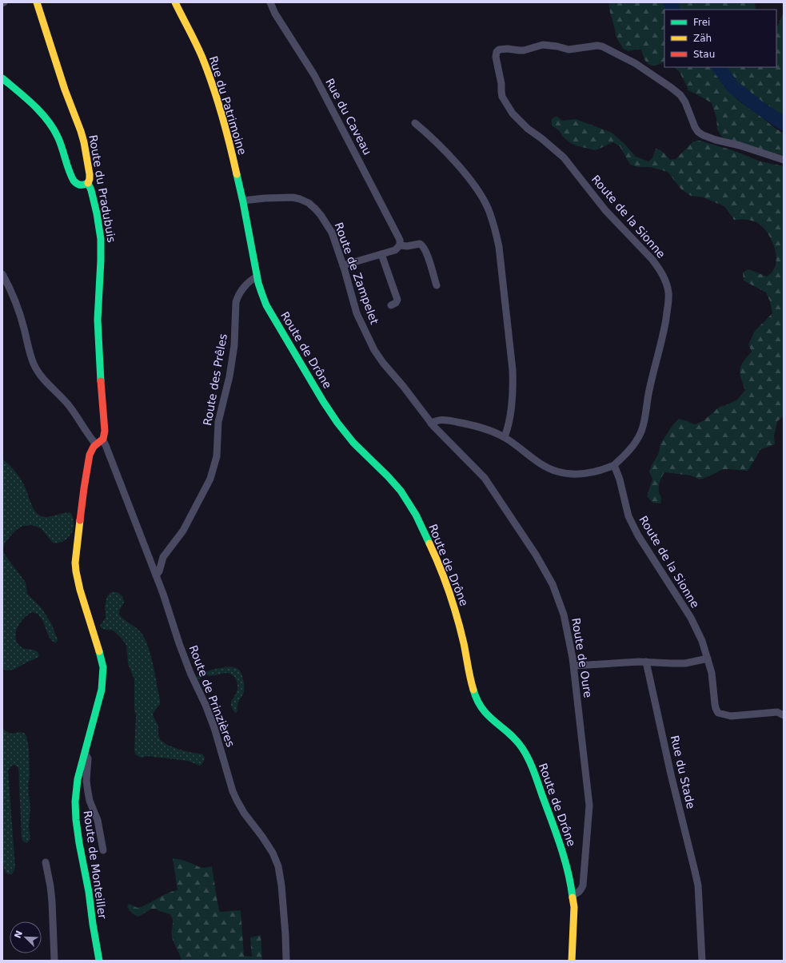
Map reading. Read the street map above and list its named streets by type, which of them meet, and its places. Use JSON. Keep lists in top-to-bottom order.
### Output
{
  "streets": {
    "street": [
      "Rue du Patrimoine",
      "Rue du Caveau",
      "Route du Pradubuis",
      "Route de la Sionne",
      "Route de Zampelet",
      "Route de Drône",
      "Route des Prêles",
      "Route de Oure",
      "Route de Prinzières",
      "Rue du Stade",
      "Route de Monteiller"
    ]
  },
  "crossings": [
    ["Rue du Patrimoine", "Route de Zampelet"],
    ["Rue du Patrimoine", "Route de Drône"],
    ["Route du Pradubuis", "Route de Prinzières"],
    ["Route du Pradubuis", "Route de Monteiller"],
    ["Route de Zampelet", "Route de Drône"],
    ["Route de Zampelet", "Route de Oure"],
    ["Route de Drône", "Route des Prêles"],
    ["Route de Drône", "Route de Oure"],
    ["Route des Prêles", "Route de Prinzières"],
    ["Route de Prinzières", "Route de Monteiller"]
  ],
  "legend": ["Frei", "Zäh", "Stau"],
  "north": "top left"
}
